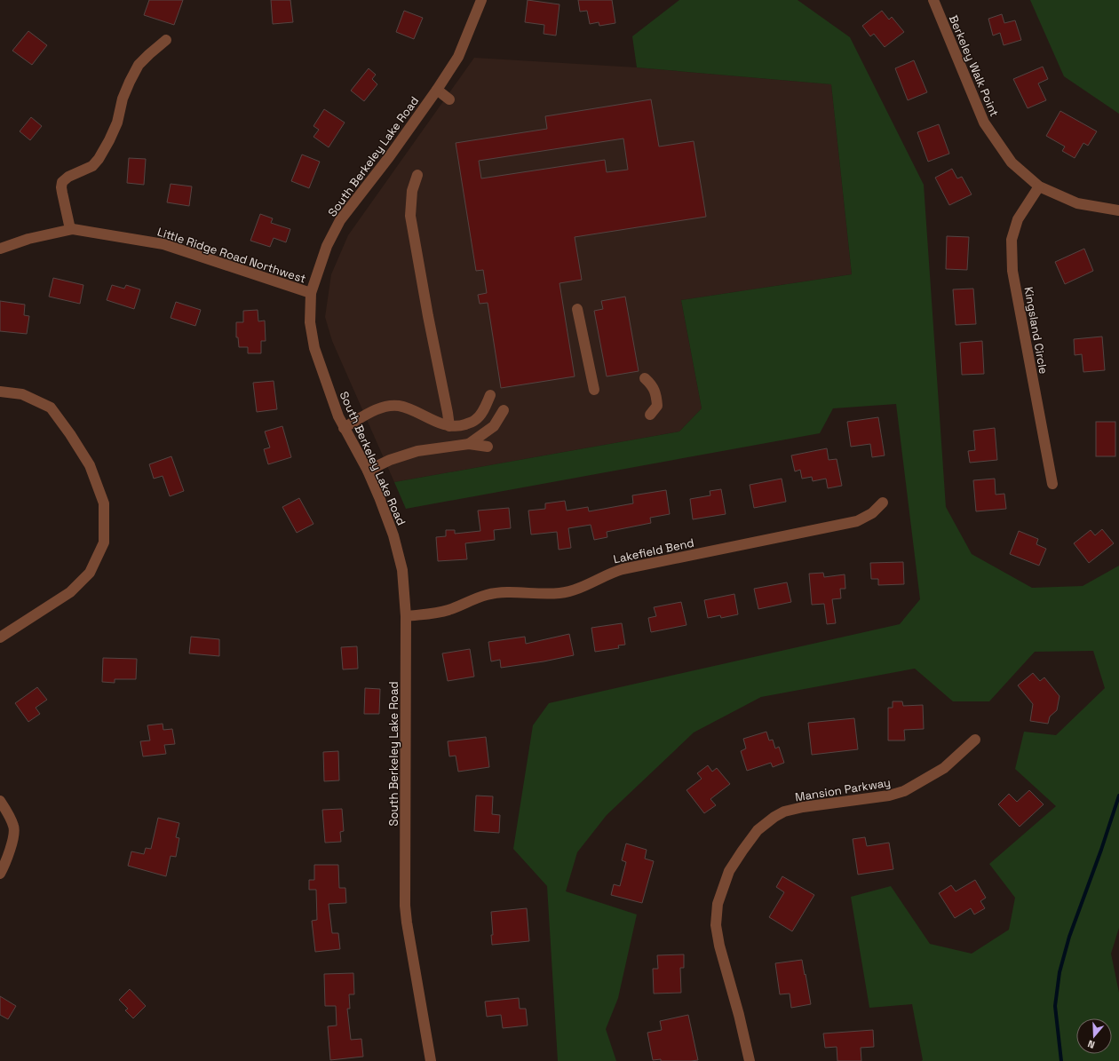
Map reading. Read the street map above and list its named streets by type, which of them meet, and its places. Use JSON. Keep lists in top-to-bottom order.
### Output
{
  "streets": {
    "street": [
      "Berkeley Walk Point",
      "South Berkeley Lake Road",
      "Little Ridge Road Northwest",
      "Kingsland Circle",
      "Lakefield Bend",
      "Mansion Parkway"
    ]
  },
  "crossings": [
    ["Berkeley Walk Point", "Kingsland Circle"],
    ["South Berkeley Lake Road", "Little Ridge Road Northwest"],
    ["South Berkeley Lake Road", "Lakefield Bend"]
  ],
  "north": "bottom"
}
